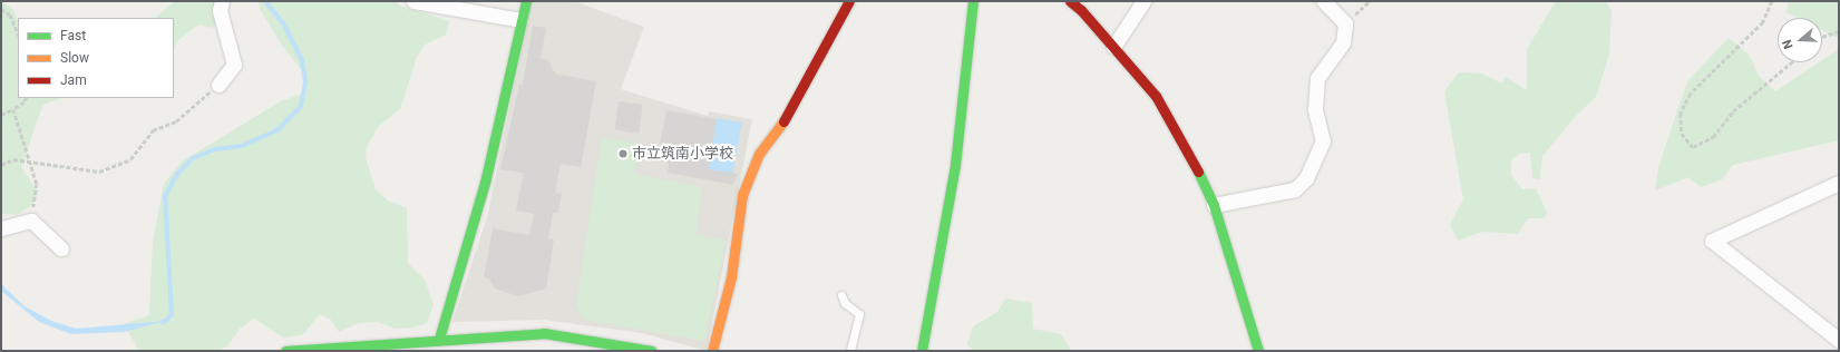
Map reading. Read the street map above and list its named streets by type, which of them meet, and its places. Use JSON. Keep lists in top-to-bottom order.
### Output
{
  "places": ["市立筑南小学校"],
  "legend": ["Fast", "Slow", "Jam"],
  "north": "left"
}
